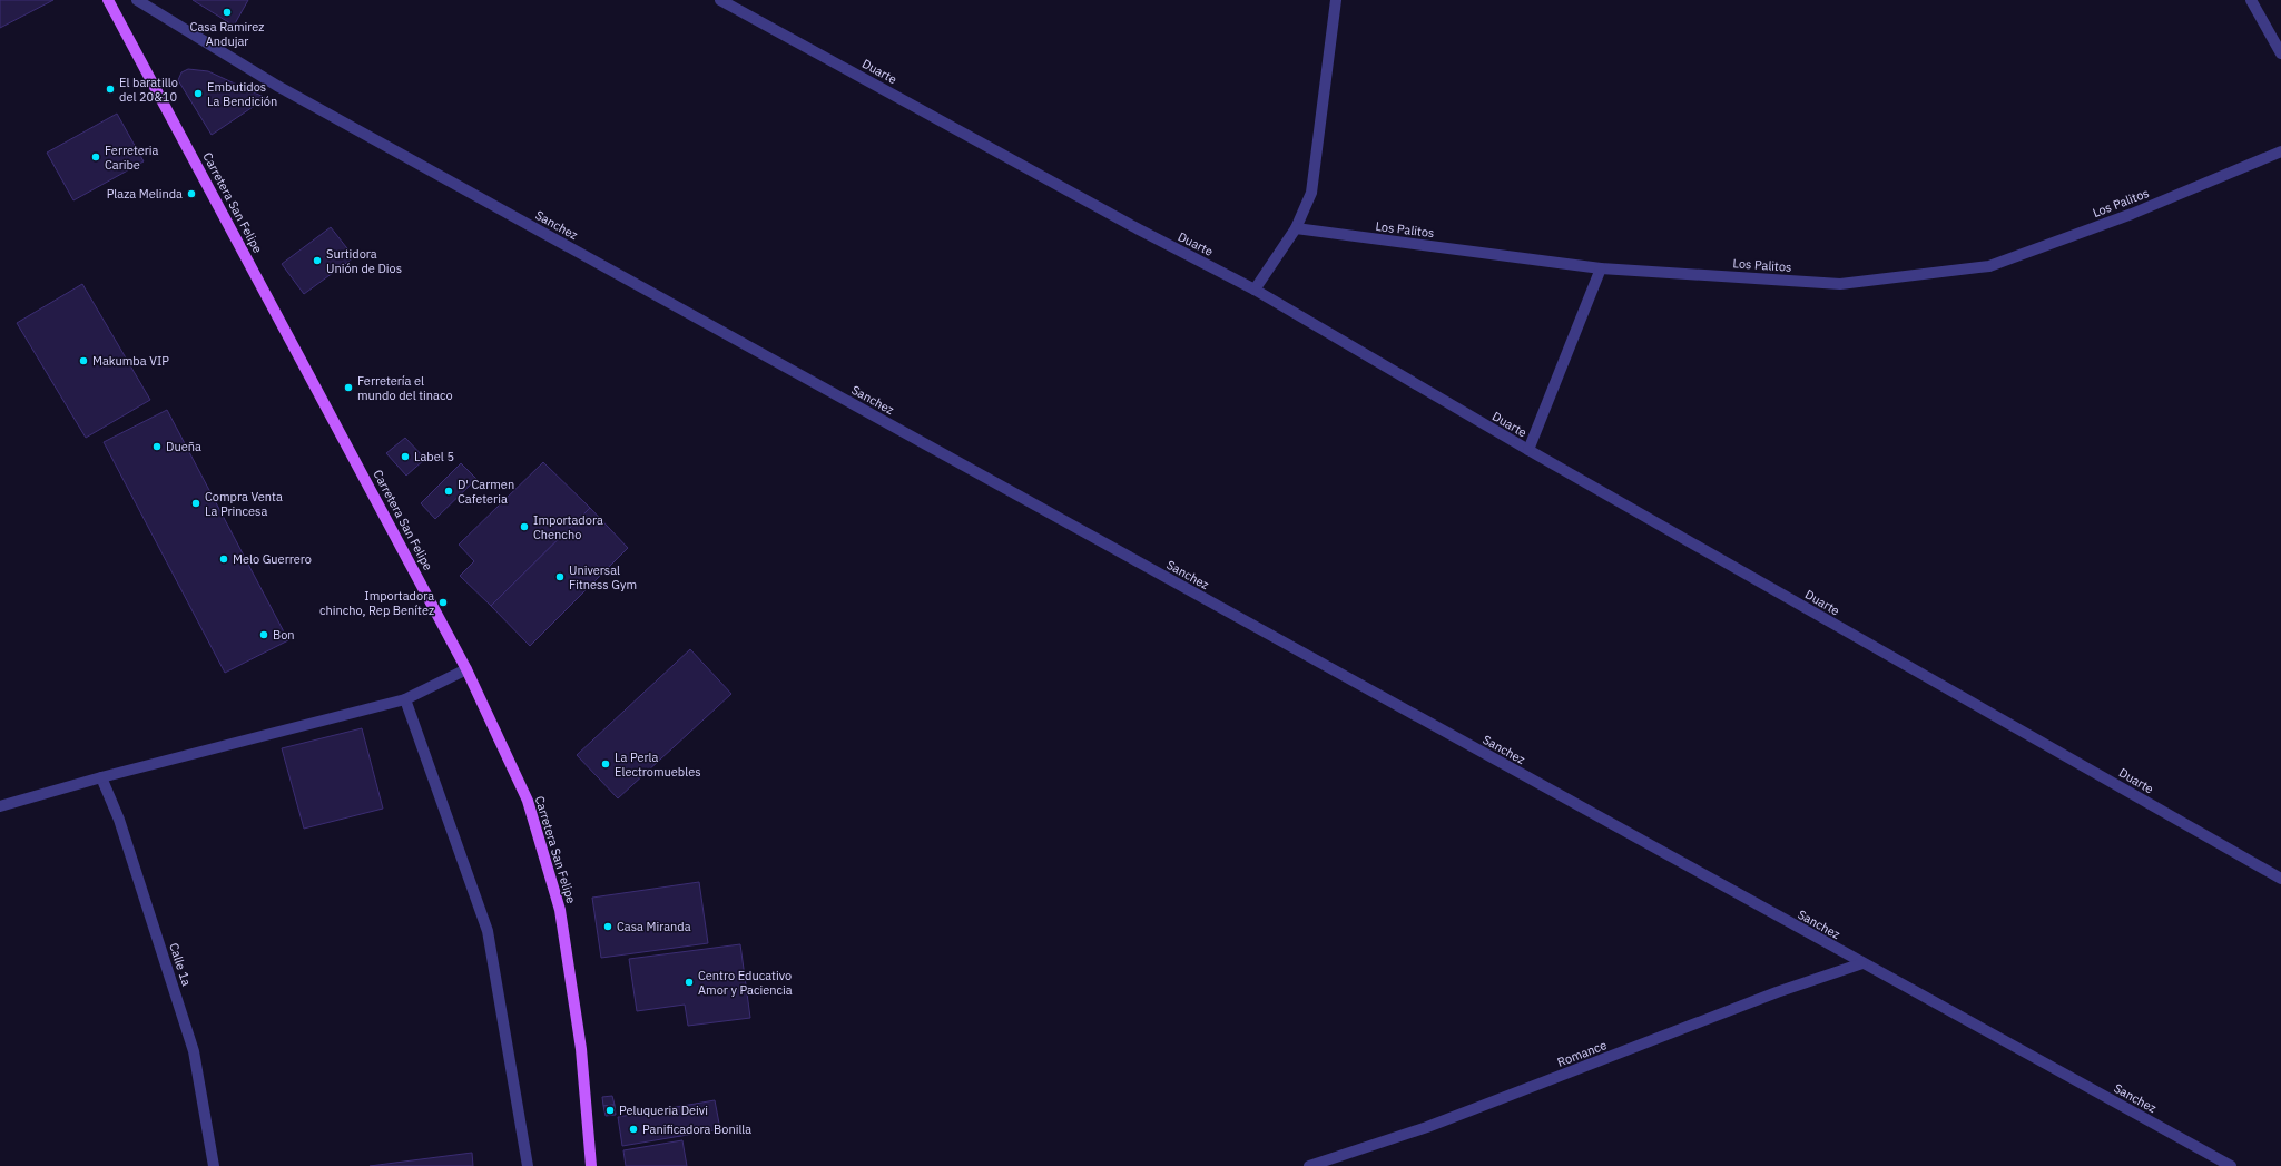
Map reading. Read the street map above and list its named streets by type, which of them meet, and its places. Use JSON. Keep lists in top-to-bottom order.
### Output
{
  "streets": {
    "main road": ["Carretera San Felipe"],
    "street": [
      "Duarte",
      "Los Palitos",
      "Sanchez",
      "Calle 1a",
      "Romance"
    ]
  },
  "crossings": [
    ["Sanchez", "Romance"]
  ],
  "places": [
    "Casa Ramirez Andujar",
    "El baratillo del 20&10",
    "Embutidos La Bendición",
    "Ferreteria Caribe",
    "Plaza Melinda",
    "Surtidora Unión de Dios",
    "Makumba VIP",
    "Ferretería el mundo del tinaco",
    "Dueña",
    "Label 5",
    "D' Carmen Cafeteria",
    "Compra Venta La Princesa",
    "Importadora Chencho",
    "Melo Guerrero",
    "Universal Fitness Gym",
    "Importadora chincho, Rep Benítez",
    "Bon",
    "La Perla Electromuebles",
    "Casa Miranda",
    "Centro Educativo Amor y Paciencia",
    "Peluqueria Deivi",
    "Panificadora Bonilla"
  ]
}
